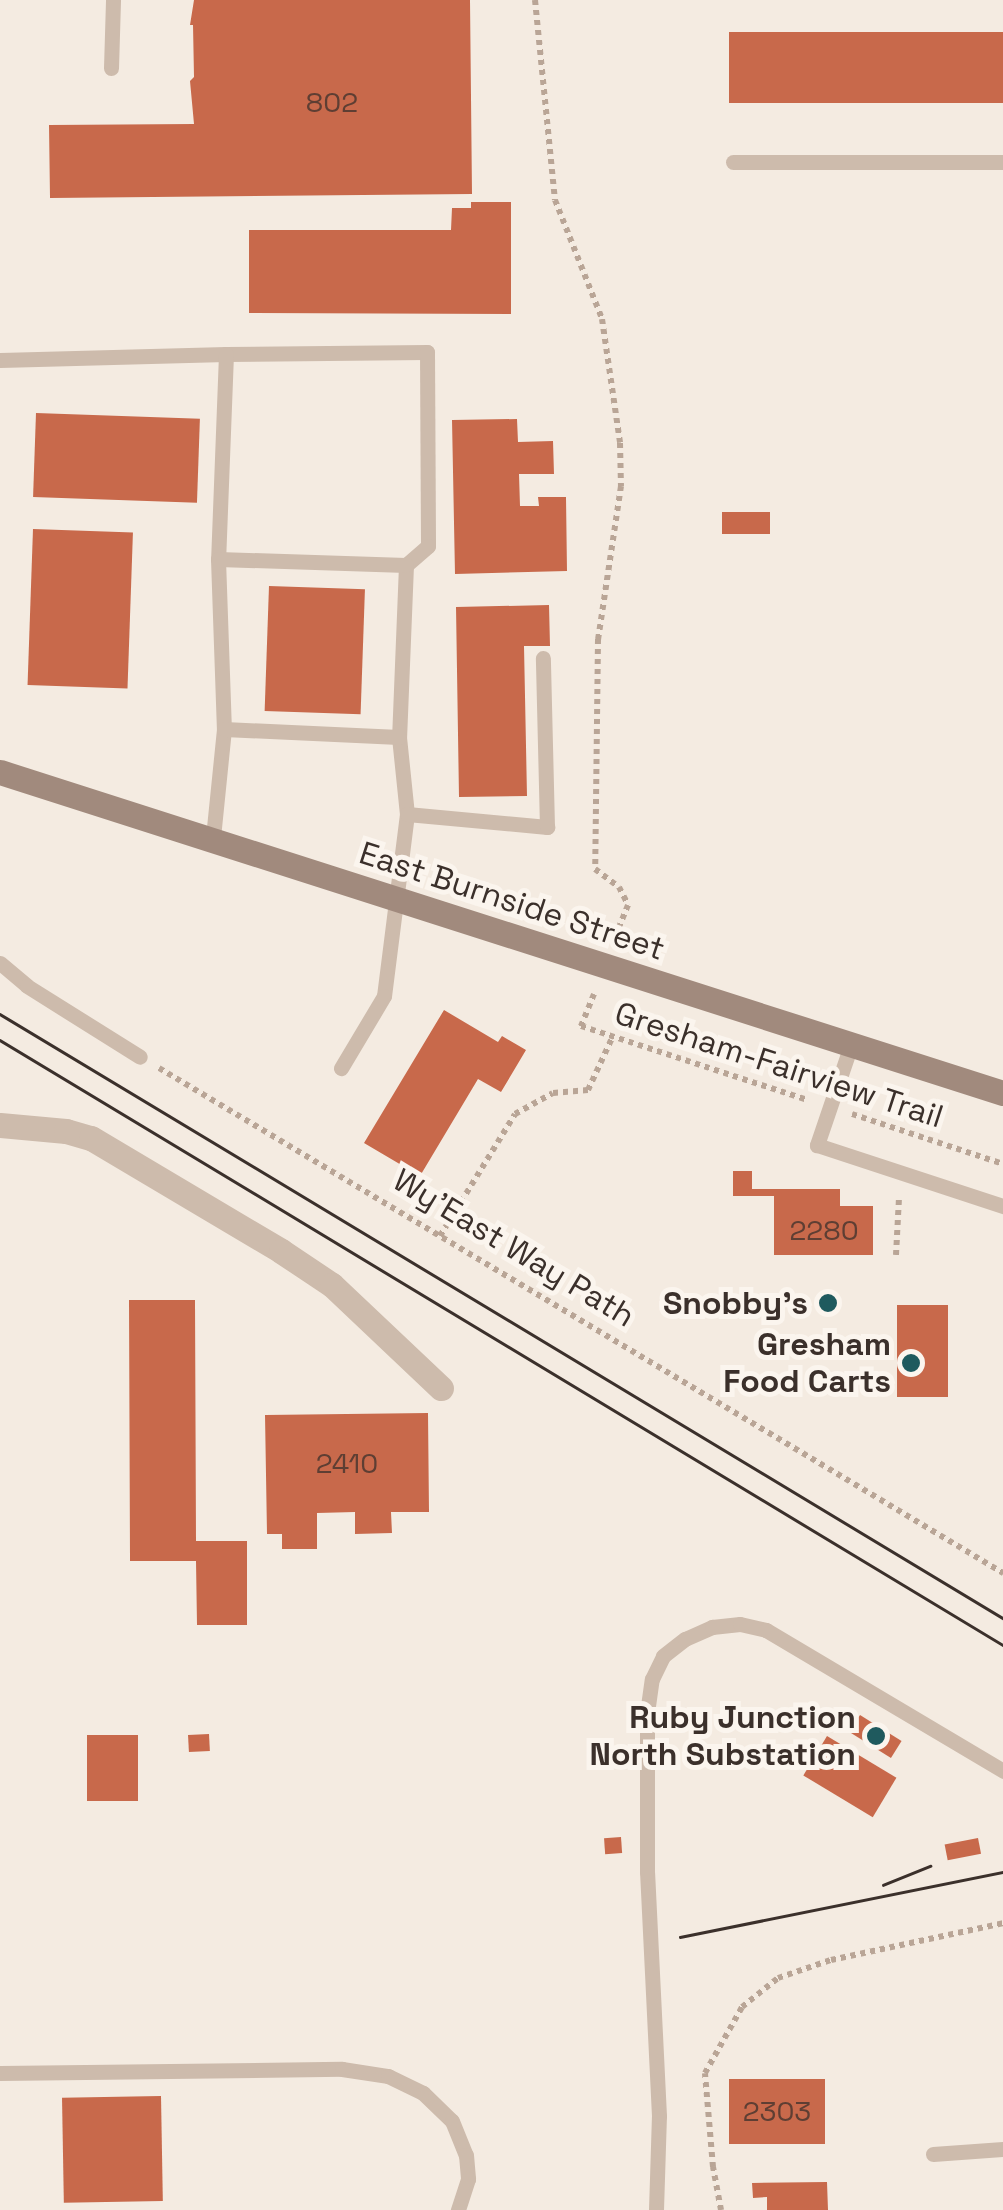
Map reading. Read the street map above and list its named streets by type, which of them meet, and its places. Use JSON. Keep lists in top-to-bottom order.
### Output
{
  "streets": {
    "main road": ["East Burnside Street"],
    "path": ["Gresham-Fairview Trail", "Wy'East Way Path"]
  },
  "crossings": [
    ["East Burnside Street", "Gresham-Fairview Trail"]
  ],
  "places": ["Snobby's", "Gresham Food Carts", "Ruby Junction North Substation"],
  "house_numbers": [
    "802",
    "2280",
    "2410",
    "2303"
  ]
}
